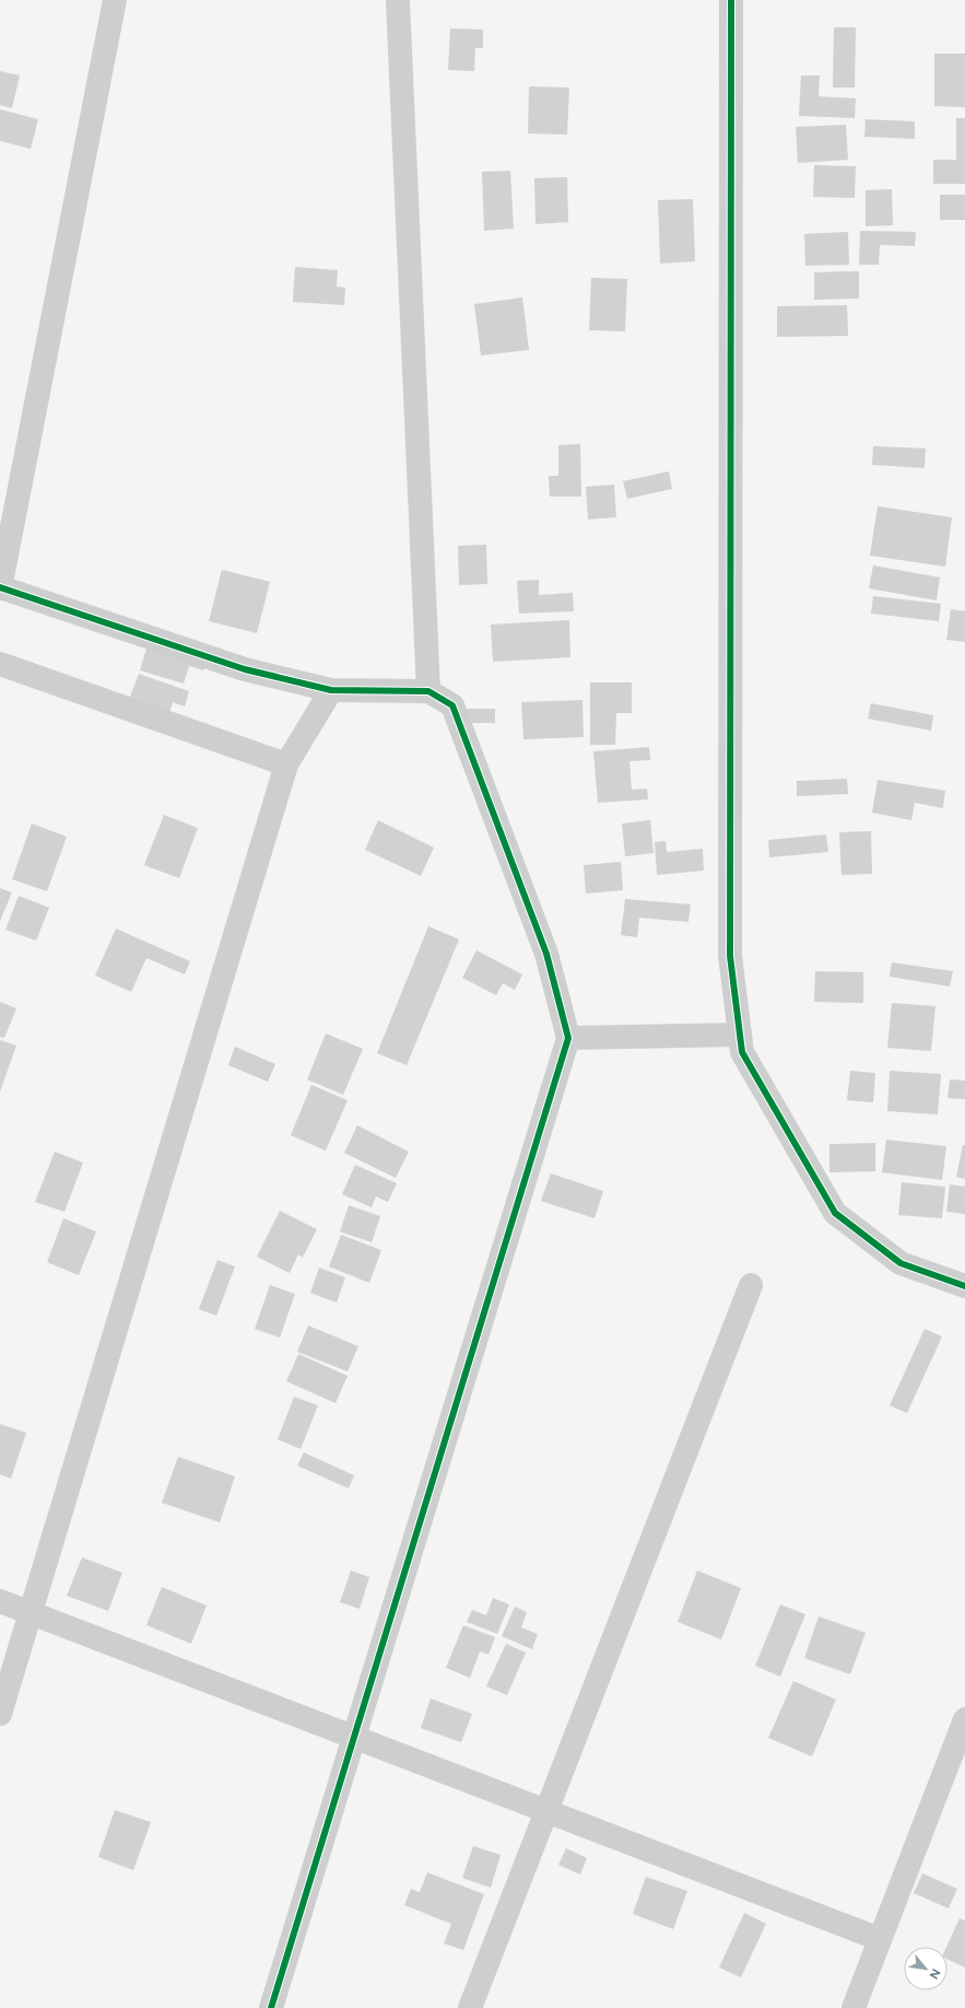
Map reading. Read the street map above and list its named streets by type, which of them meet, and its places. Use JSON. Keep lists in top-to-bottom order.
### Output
{
  "north": "bottom right"
}
